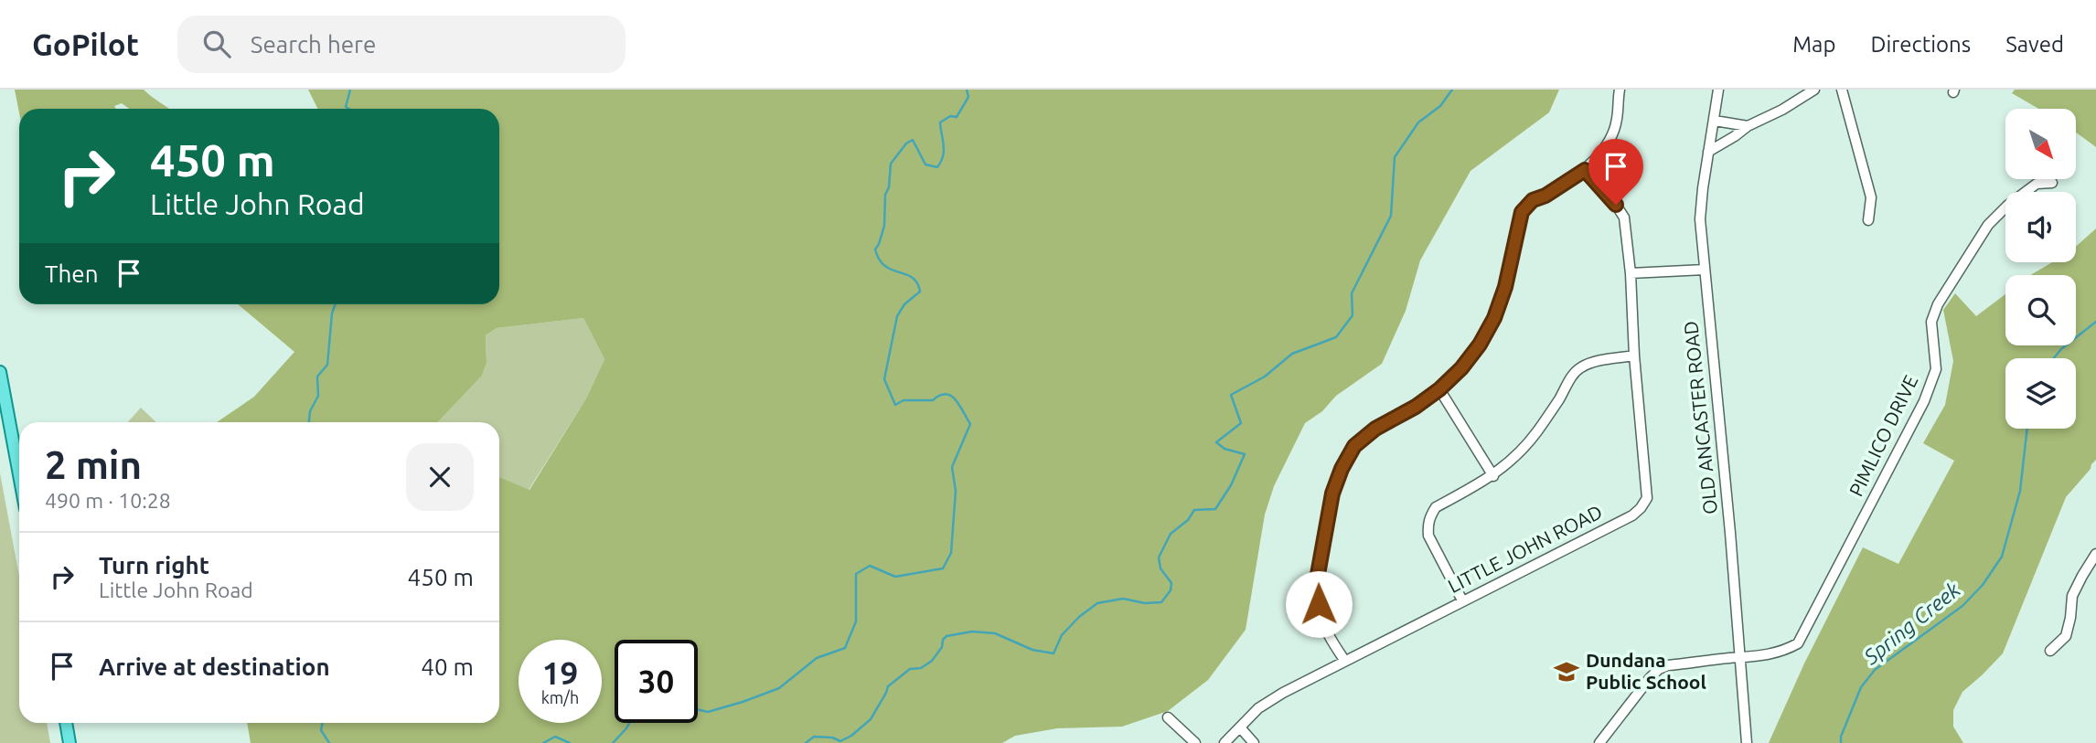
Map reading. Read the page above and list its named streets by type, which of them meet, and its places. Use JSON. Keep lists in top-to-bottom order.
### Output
{
  "streets": {
    "street": ["OLD ANCASTER ROAD", "PIMLICO DRIVE", "LITTLE JOHN ROAD"]
  },
  "crossings": [
    ["OLD ANCASTER ROAD", "PIMLICO DRIVE"]
  ],
  "water": ["Spring Creek"],
  "places": {
    "school or university": ["Dundana Public School"]
  },
  "north": "bottom right",
  "page": {
    "header": "GoPilot",
    "search": "Search here",
    "nav": ["Map", "Directions", "Saved"],
    "turn": ["450 m", "Little John Road"],
    "then": "Then",
    "heading": ["2 min", "490 m · 10:28"],
    "list": [
      {
        "name": "Turn right",
        "note": "Little John Road",
        "value": "450 m"
      },
      {
        "name": "Arrive at destination",
        "value": "40 m"
      }
    ],
    "speed": "19 km/h",
    "limit": "30"
  }
}
